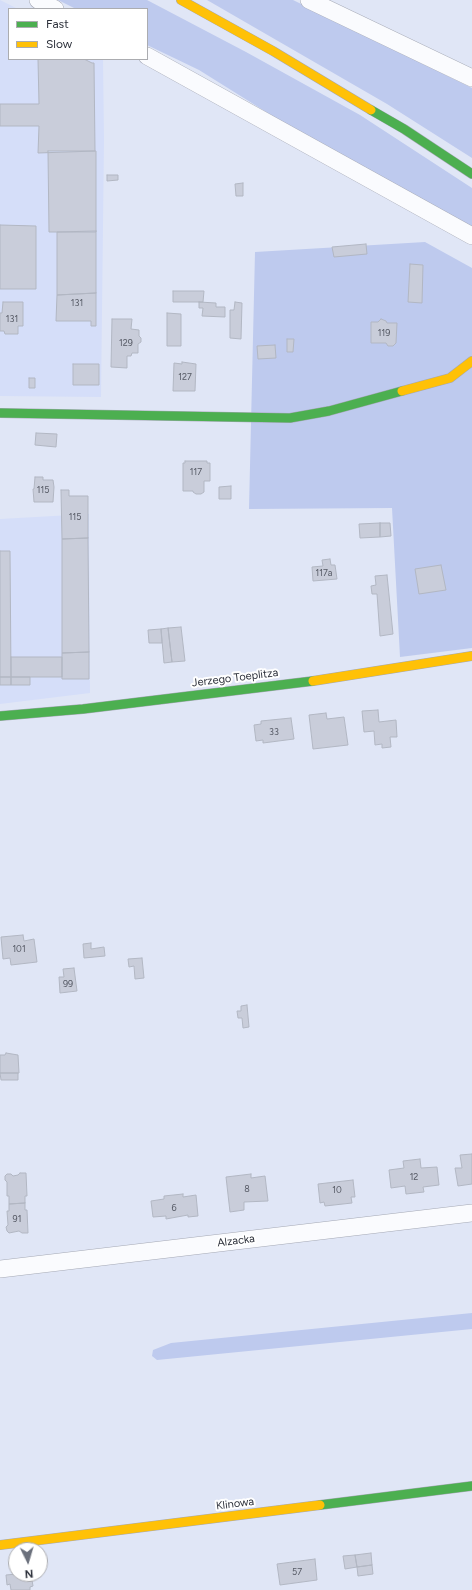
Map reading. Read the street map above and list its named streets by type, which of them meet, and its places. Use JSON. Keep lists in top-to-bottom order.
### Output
{
  "streets": {
    "street": ["Jerzego Toeplitza", "Alzacka", "Klinowa"]
  },
  "house_numbers": [
    "131",
    "131",
    "119",
    "129",
    "127",
    "117",
    "115",
    "115",
    "117a",
    "33",
    "101",
    "99",
    "12",
    "8",
    "10",
    "6",
    "91",
    "57"
  ],
  "legend": ["Fast", "Slow"],
  "north": "bottom"
}
